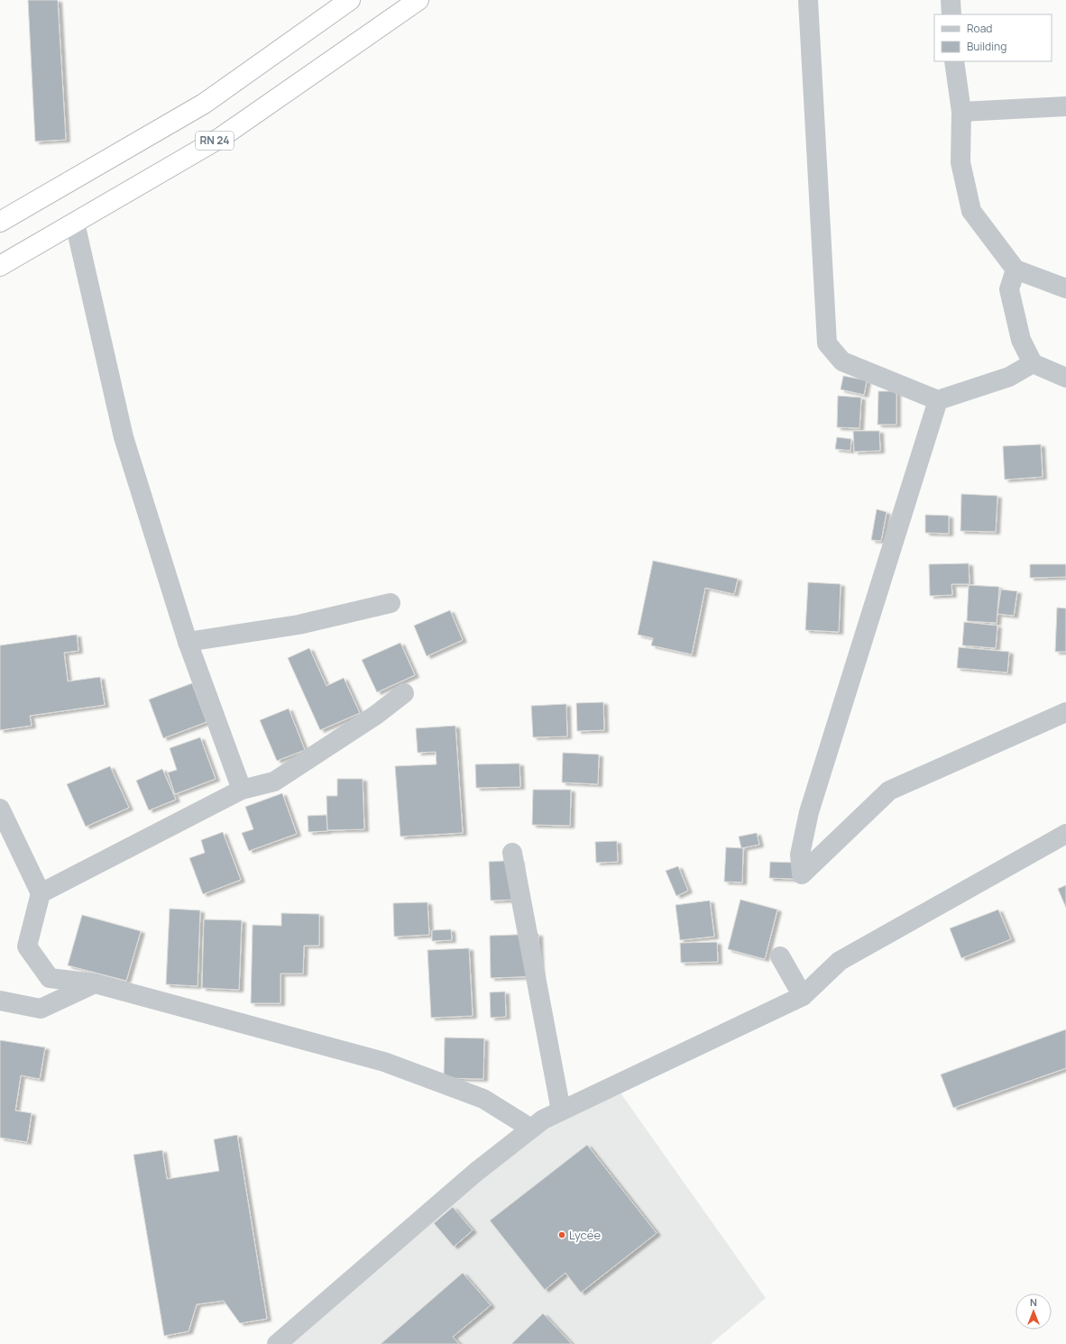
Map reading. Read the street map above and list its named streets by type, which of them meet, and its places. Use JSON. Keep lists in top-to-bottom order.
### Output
{
  "streets": {
    "highway": ["RN 24"]
  },
  "places": ["Lycée"],
  "legend": ["Road", "Building"],
  "north": "top"
}
